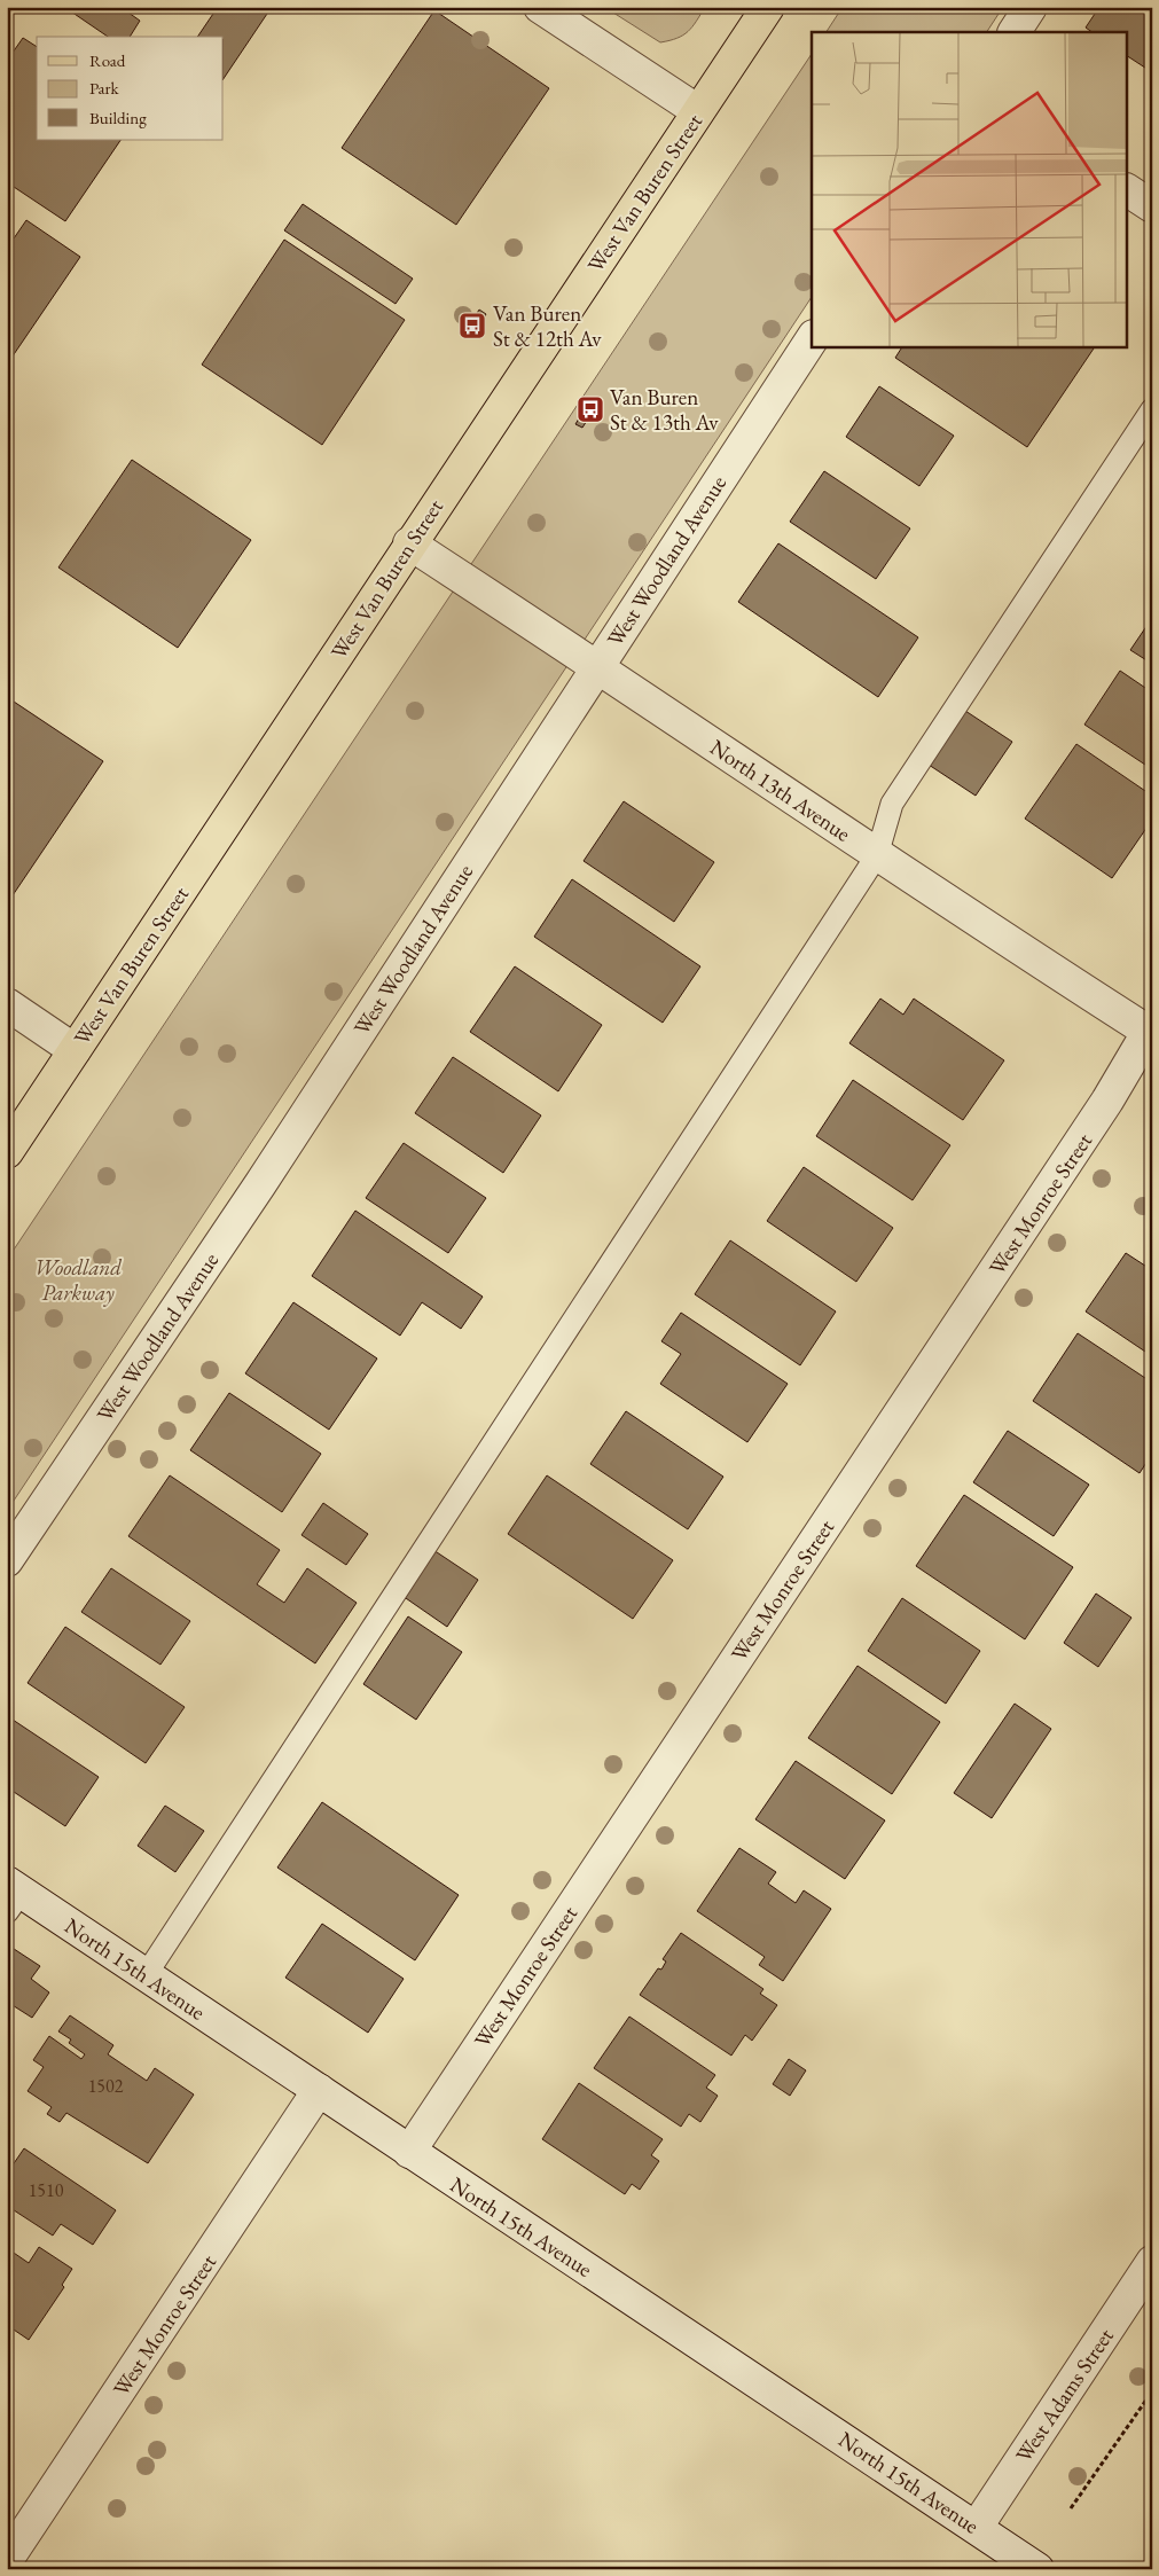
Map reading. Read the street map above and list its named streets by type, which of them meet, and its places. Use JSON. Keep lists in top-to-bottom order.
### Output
{
  "streets": {
    "main road": ["West Van Buren Street"],
    "street": [
      "West Woodland Avenue",
      "North 13th Avenue",
      "West Monroe Street",
      "North 15th Avenue",
      "West Adams Street"
    ]
  },
  "crossings": [
    ["West Van Buren Street", "North 13th Avenue"],
    ["West Woodland Avenue", "North 13th Avenue"],
    ["North 13th Avenue", "West Monroe Street"],
    ["West Monroe Street", "North 15th Avenue"],
    ["North 15th Avenue", "West Adams Street"]
  ],
  "parks": ["Woodland Parkway"],
  "places": {
    "bus stop": ["Van Buren St & 12th Av", "Van Buren St & 13th Av"]
  },
  "house_numbers": ["1502", "1510"],
  "legend": ["Road", "Park", "Building"]
}
